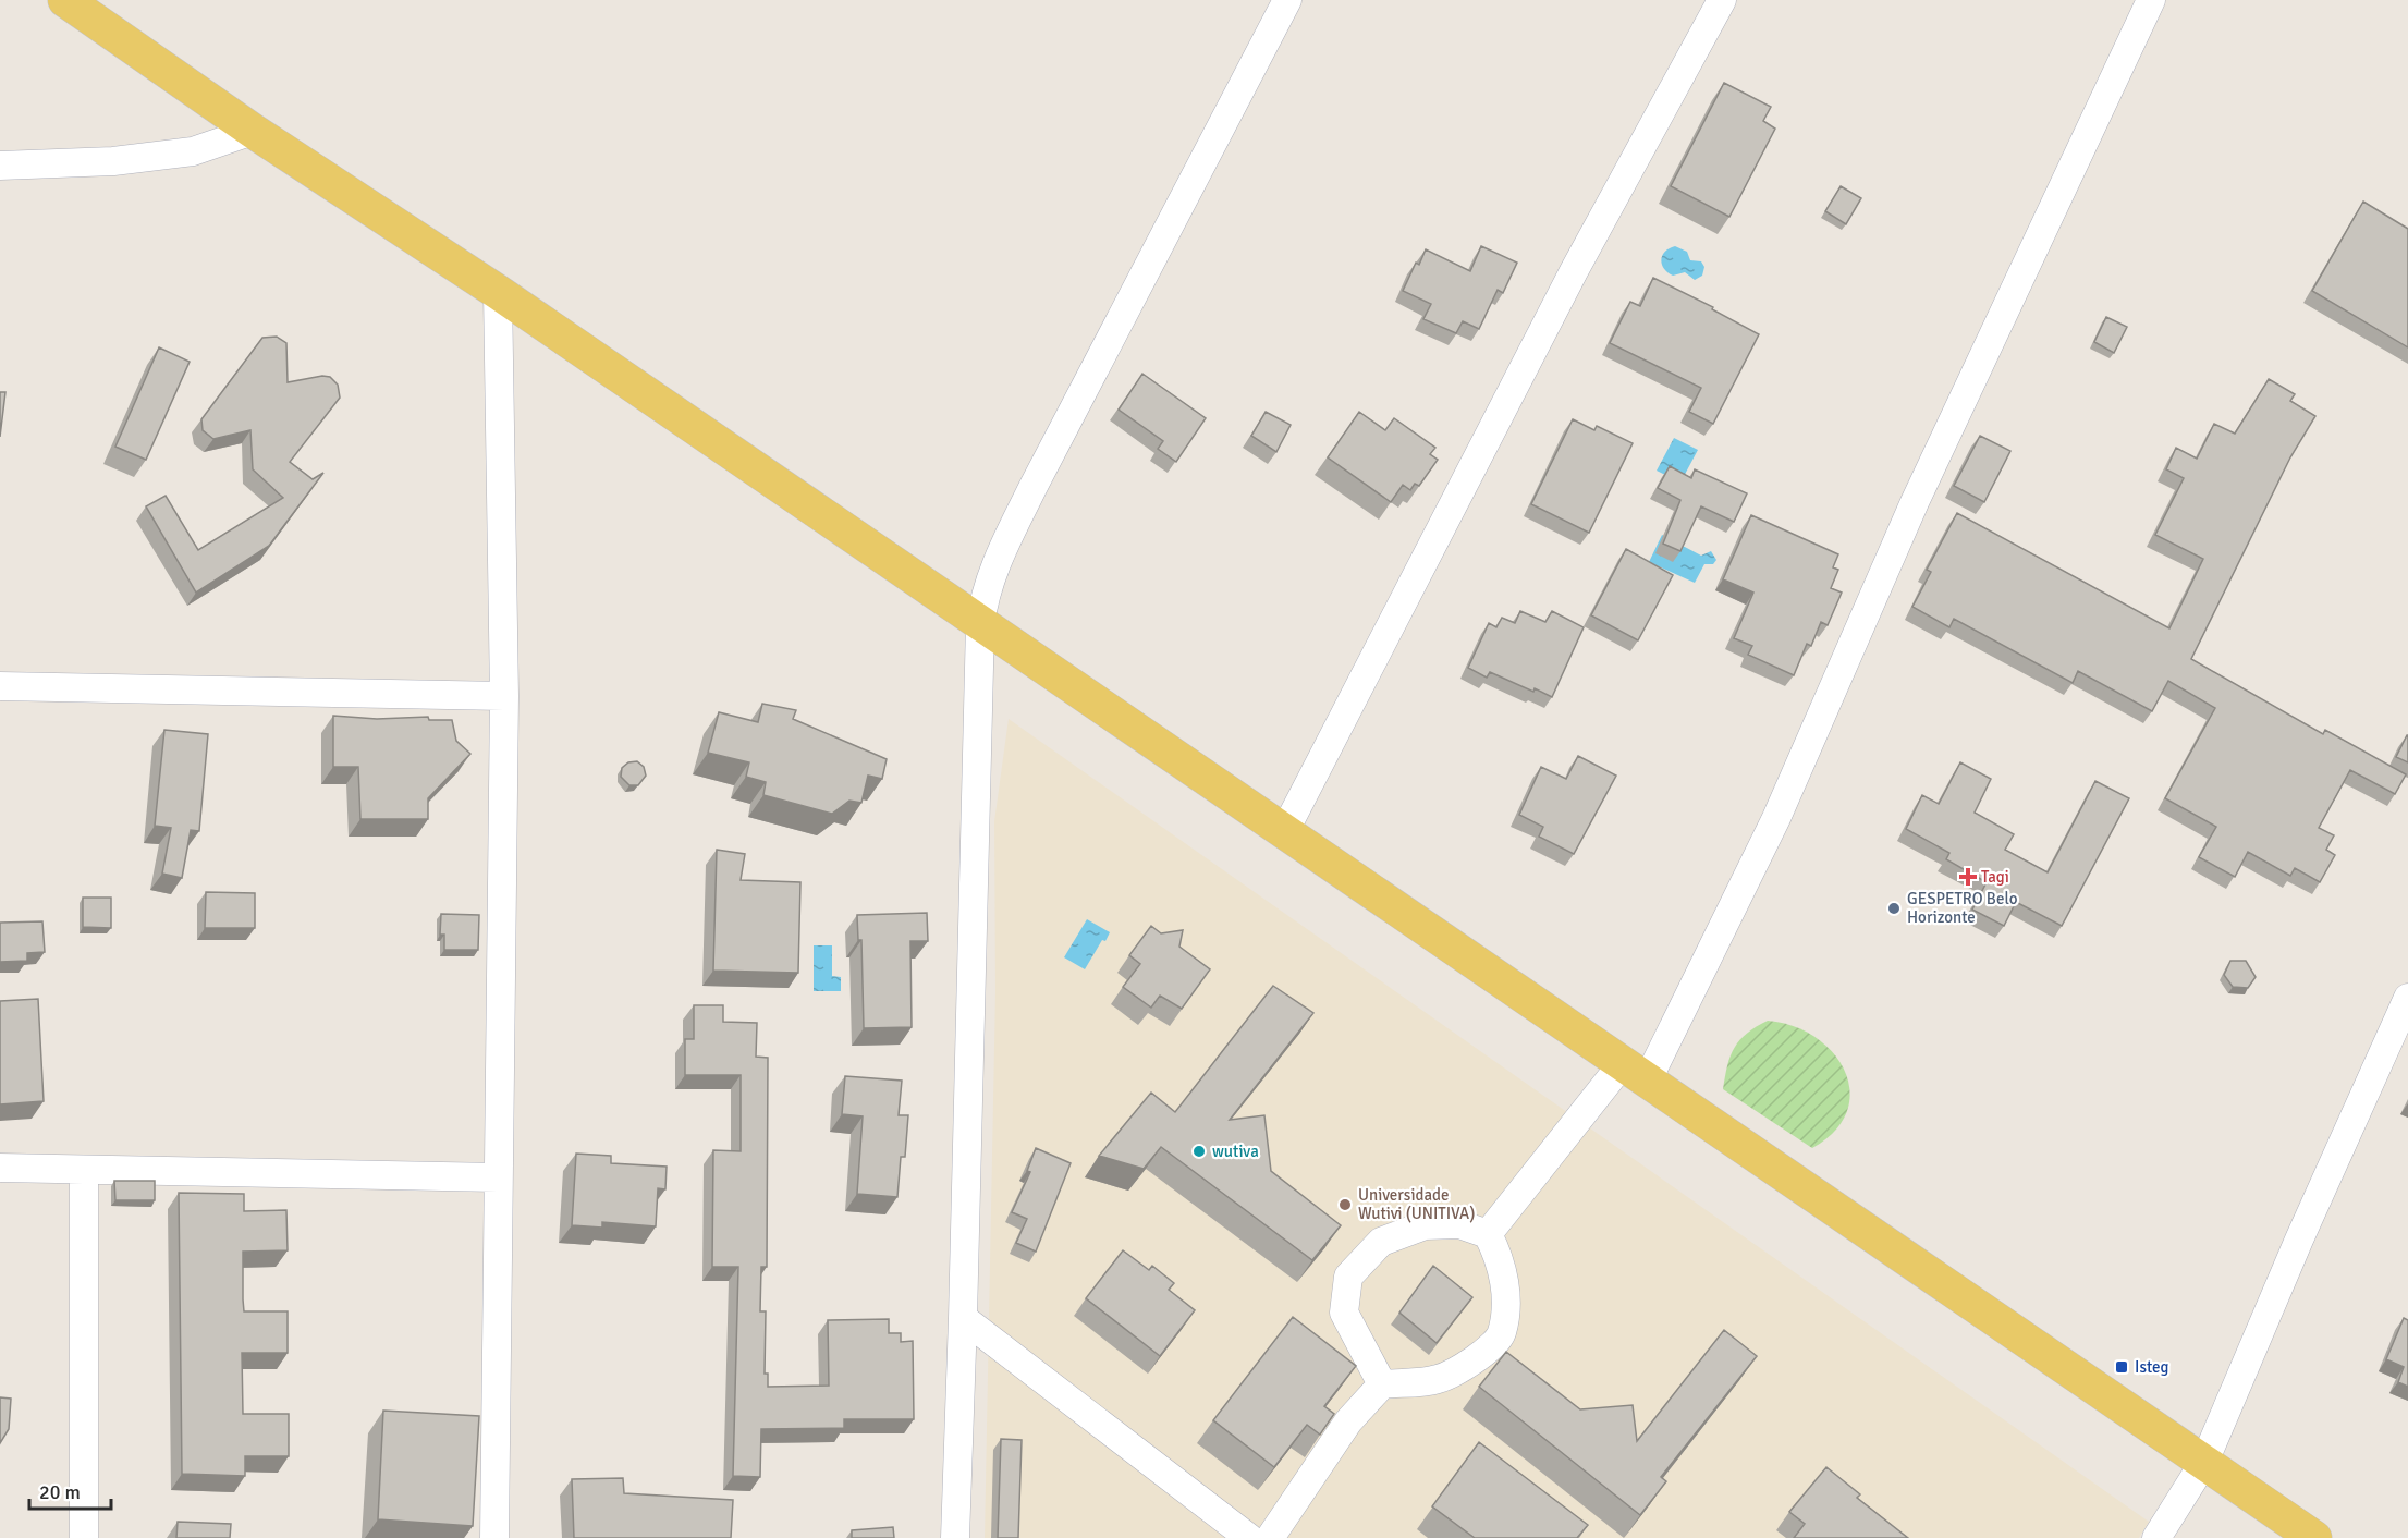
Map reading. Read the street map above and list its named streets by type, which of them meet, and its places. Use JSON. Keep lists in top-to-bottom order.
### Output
{
  "places": {
    "health": ["Tagi"],
    "other": ["GESPETRO Belo Horizonte", "wutiva", "Universidade Wutivi (UNITIVA)"],
    "transit": ["Isteg"]
  },
  "scale_bar": "20 m"
}
